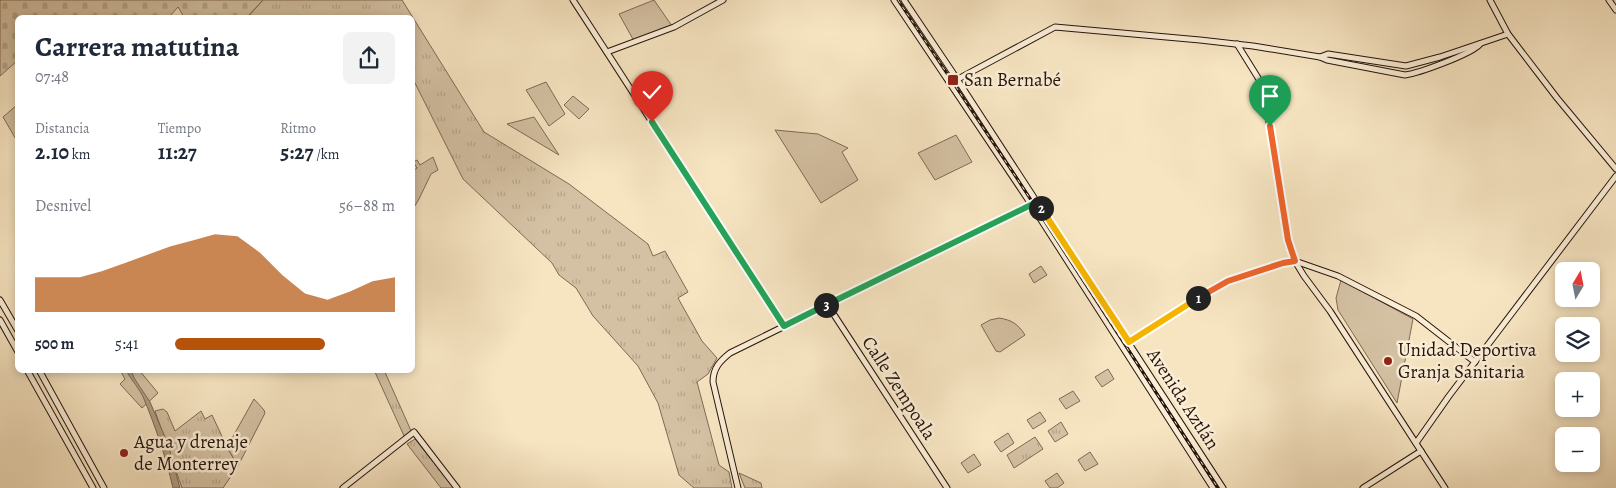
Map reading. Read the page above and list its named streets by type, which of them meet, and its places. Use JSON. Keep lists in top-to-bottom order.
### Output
{
  "streets": {
    "street": ["Calle Zempoala", "Avenida Aztlán"]
  },
  "places": {
    "transit": ["San Bernabé"],
    "other": ["Unidad Deportiva Granja Sanitaria", "Agua y drenaje de Monterrey"]
  },
  "north": "top",
  "page": {
    "heading": ["Carrera matutina", "07:48"],
    "stats": [
      ["Distancia", "2.10 km"],
      ["Tiempo", "11:27"],
      ["Ritmo", "5:27 /km"]
    ],
    "chart": ["Desnivel", "56–88 m"],
    "pins": ["2", "1", "3"],
    "map_buttons": ["+", "−"],
    "list": [
      {
        "name": "500 m",
        "note": "5:41"
      }
    ]
  }
}
